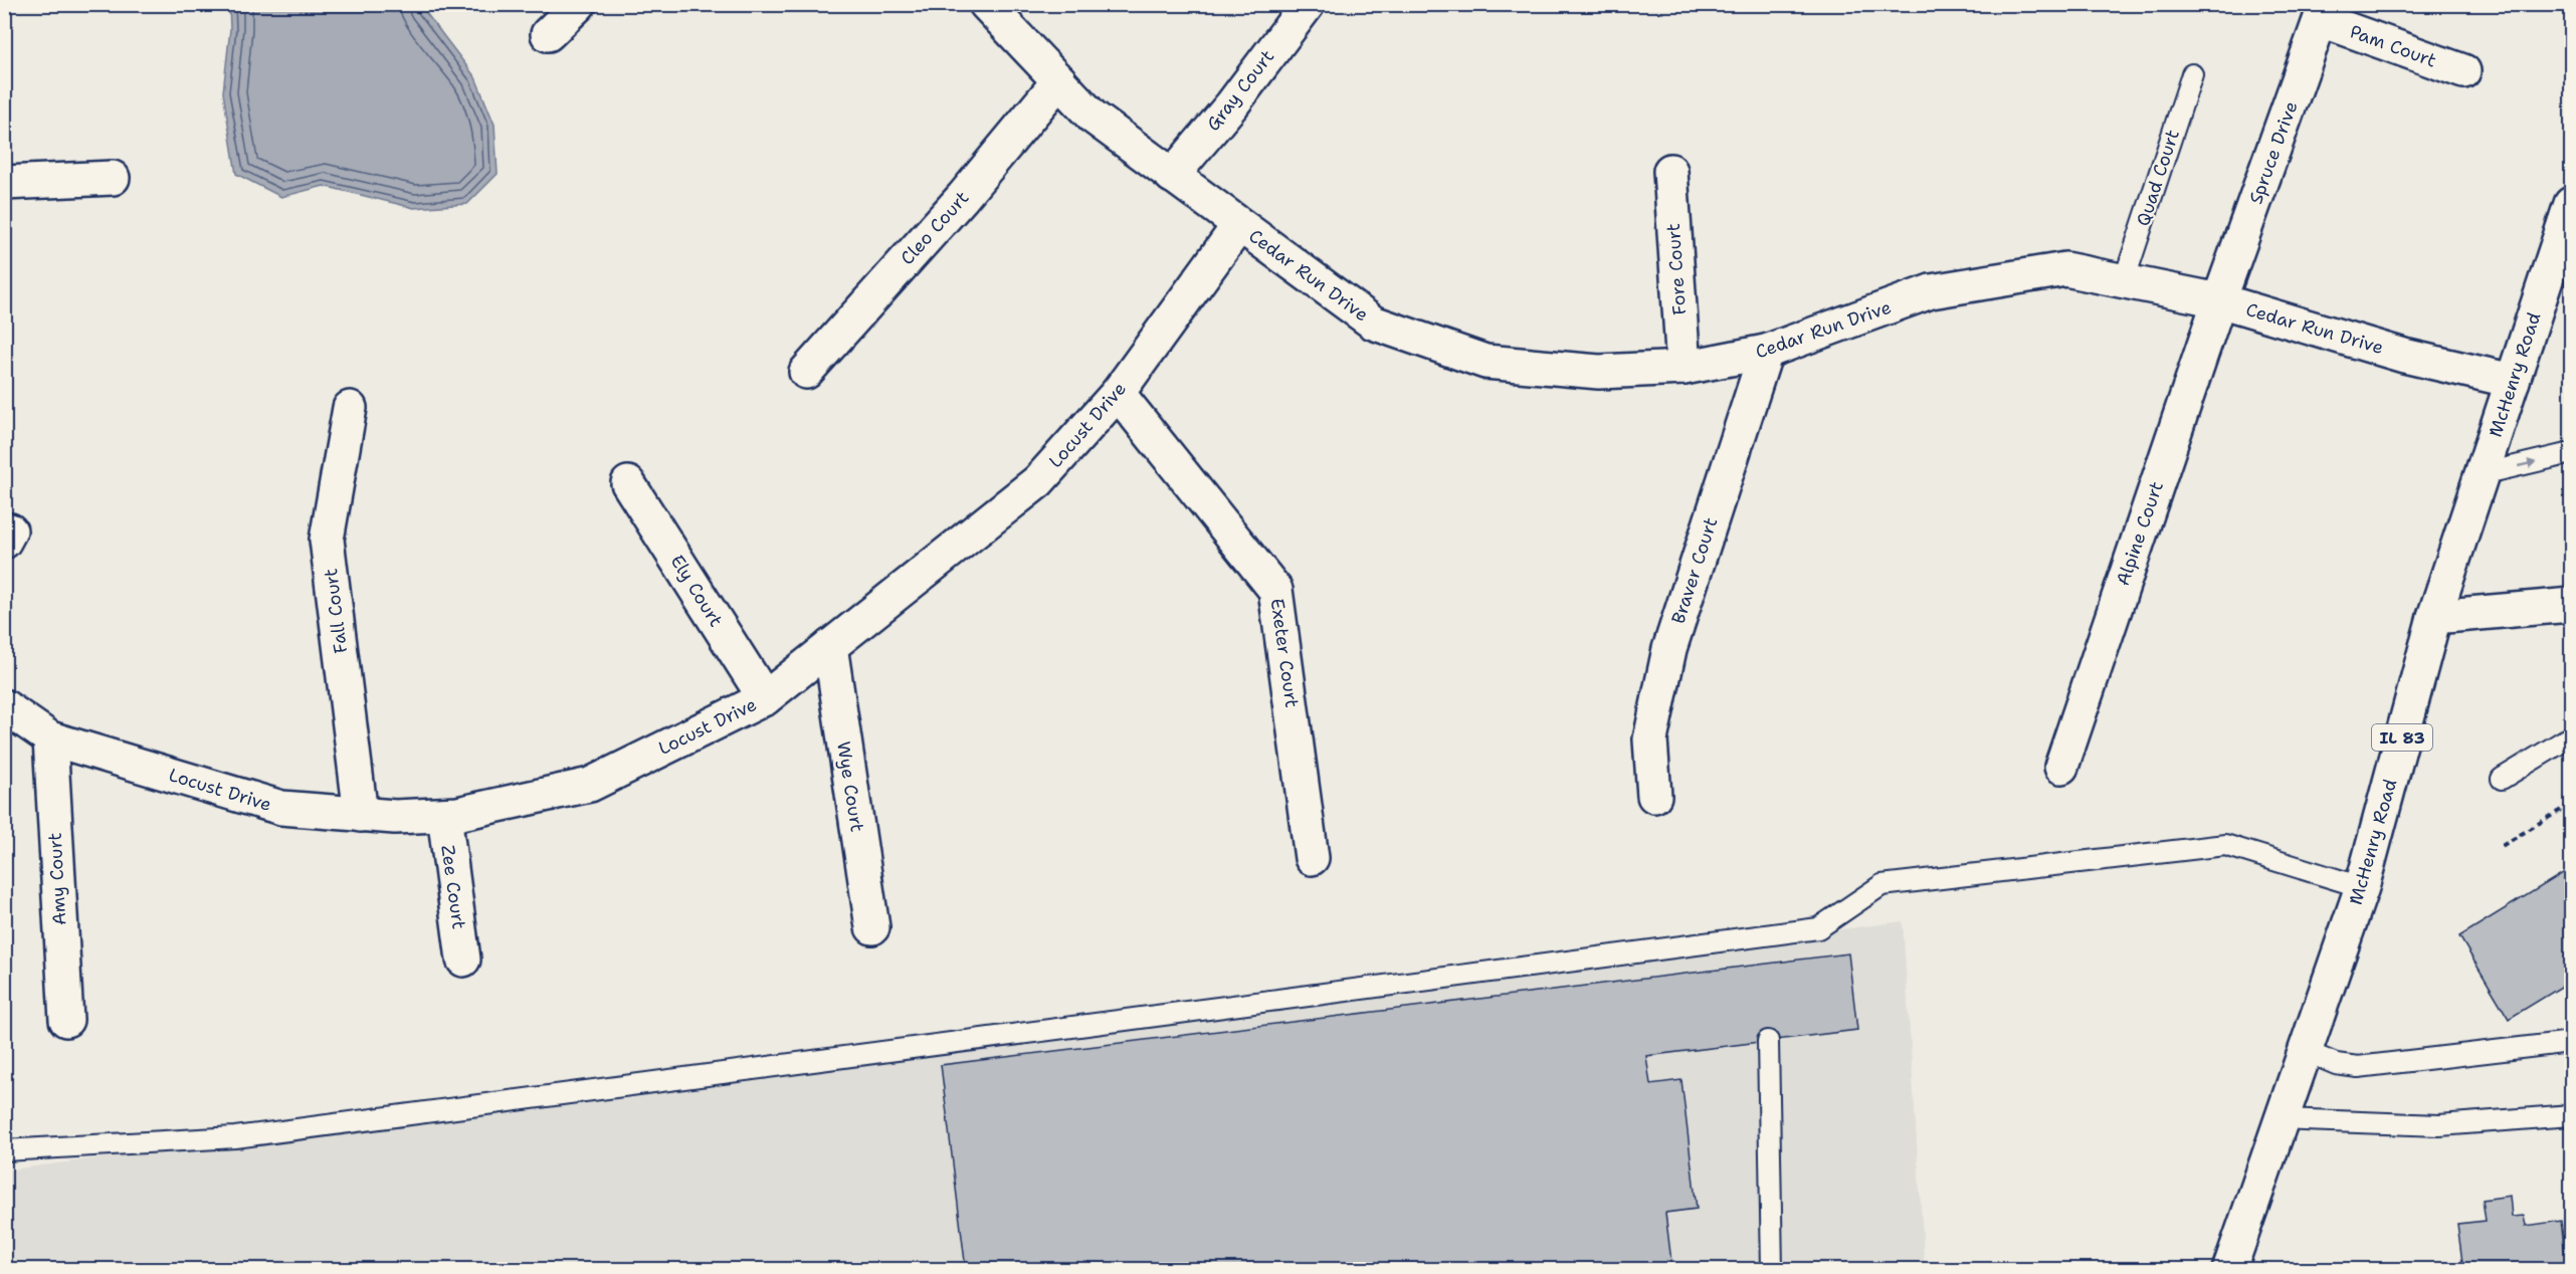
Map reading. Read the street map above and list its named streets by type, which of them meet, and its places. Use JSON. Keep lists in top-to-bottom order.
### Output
{
  "streets": {
    "street": [
      "Pam Court",
      "Gray Court",
      "Spruce Drive",
      "Cleo Court",
      "Fore Court",
      "Cedar Run Drive",
      "McHenry Road",
      "Locust Drive",
      "Alpine Court",
      "Braver Court",
      "Ely Court",
      "Fall Court",
      "Exeter Court",
      "IL 83",
      "Wye Court",
      "Amy Court",
      "Zee Court"
    ],
    "lane": ["Quad Court"]
  },
  "crossings": [
    ["Pam Court", "Spruce Drive"],
    ["Gray Court", "Cedar Run Drive"],
    ["Spruce Drive", "Cedar Run Drive"],
    ["Spruce Drive", "Alpine Court"],
    ["Quad Court", "Cedar Run Drive"],
    ["Cleo Court", "Cedar Run Drive"],
    ["Fore Court", "Cedar Run Drive"],
    ["Cedar Run Drive", "McHenry Road"],
    ["Cedar Run Drive", "Locust Drive"],
    ["Cedar Run Drive", "Alpine Court"],
    ["Cedar Run Drive", "Braver Court"],
    ["Locust Drive", "Ely Court"],
    ["Locust Drive", "Fall Court"],
    ["Locust Drive", "Exeter Court"],
    ["Locust Drive", "Wye Court"],
    ["Locust Drive", "Amy Court"],
    ["Locust Drive", "Zee Court"]
  ]
}
